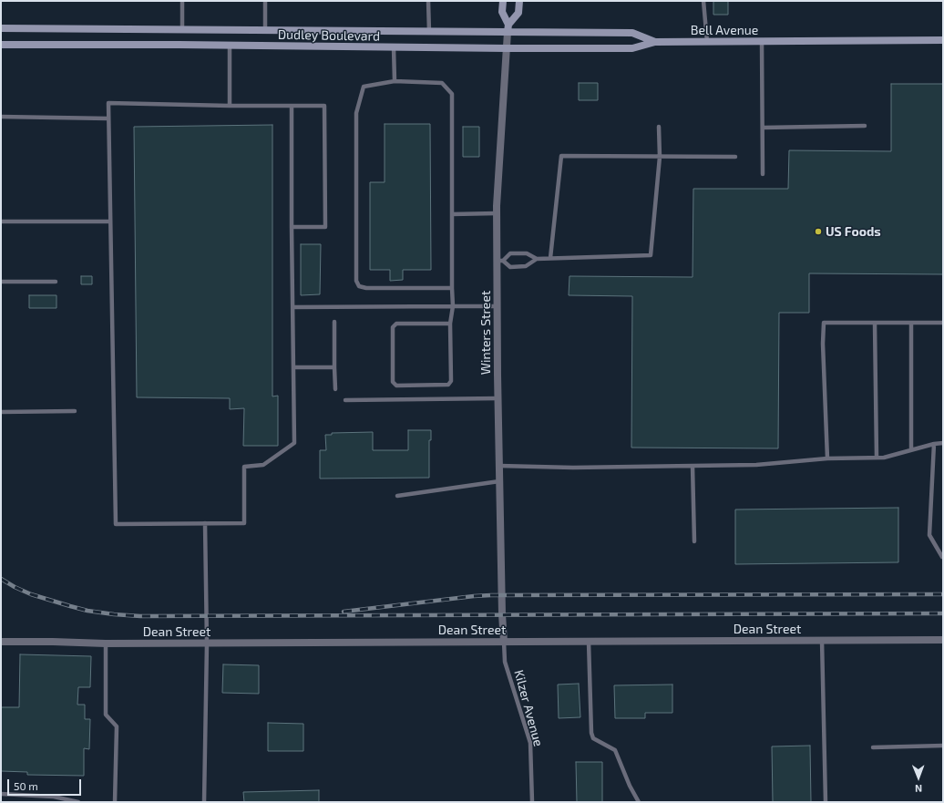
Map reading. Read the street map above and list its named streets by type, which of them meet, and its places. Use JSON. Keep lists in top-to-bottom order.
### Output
{
  "streets": {
    "main road": ["Bell Avenue", "Dudley Boulevard", "Winters Street"],
    "street": ["Dean Street"],
    "lane": ["Kilzer Avenue"]
  },
  "crossings": [
    ["Bell Avenue", "Dudley Boulevard"],
    ["Bell Avenue", "Winters Street"],
    ["Dudley Boulevard", "Winters Street"],
    ["Winters Street", "Dean Street"],
    ["Winters Street", "Kilzer Avenue"],
    ["Dean Street", "Kilzer Avenue"]
  ],
  "places": ["US Foods"],
  "scale_bar": "50 m",
  "north": "bottom"
}
